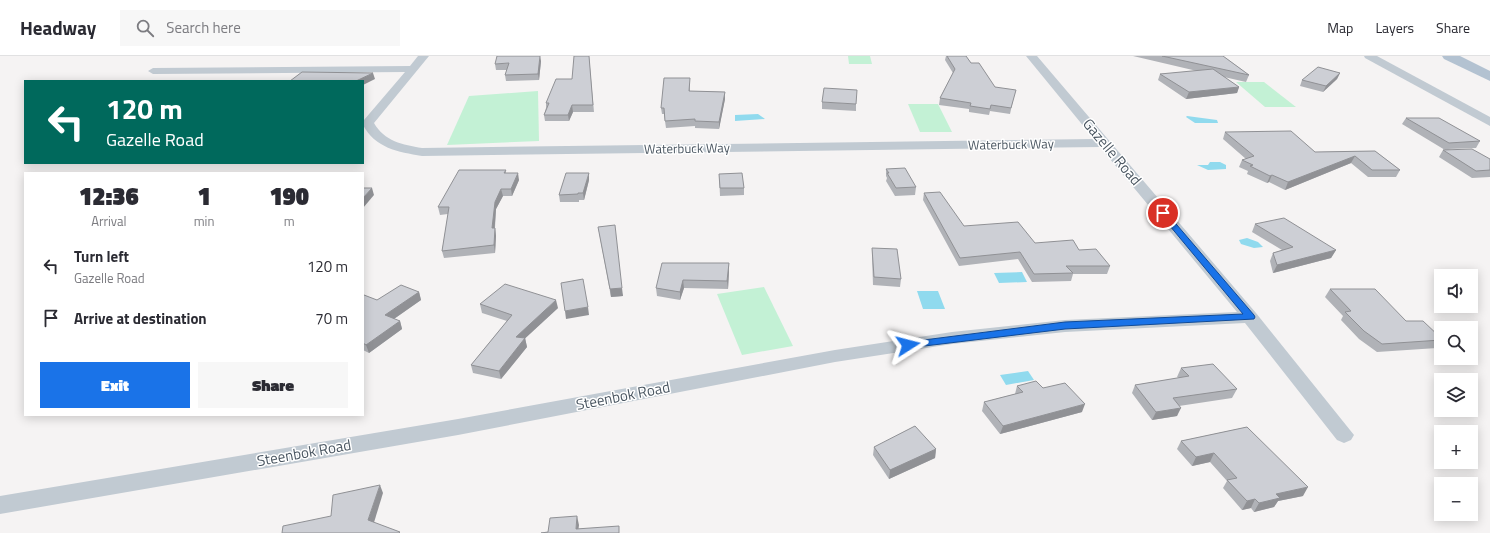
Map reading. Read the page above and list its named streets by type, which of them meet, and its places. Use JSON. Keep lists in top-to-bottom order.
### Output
{
  "streets": {
    "street": ["Waterbuck Way", "Gazelle Road", "Steenbok Road"]
  },
  "crossings": [
    ["Waterbuck Way", "Gazelle Road"],
    ["Gazelle Road", "Steenbok Road"]
  ],
  "page": {
    "header": "Headway",
    "search": "Search here",
    "nav": ["Map", "Layers", "Share"],
    "turn": ["120 m", "Gazelle Road"],
    "eta": [
      "12:36",
      "Arrival",
      "1",
      "min",
      "190",
      "m"
    ],
    "list": [
      {
        "name": "Turn left",
        "note": "Gazelle Road",
        "value": "120 m"
      },
      {
        "name": "Arrive at destination",
        "value": "70 m"
      }
    ],
    "map_buttons": ["+", "−"],
    "buttons": ["Exit", "Share"]
  }
}
